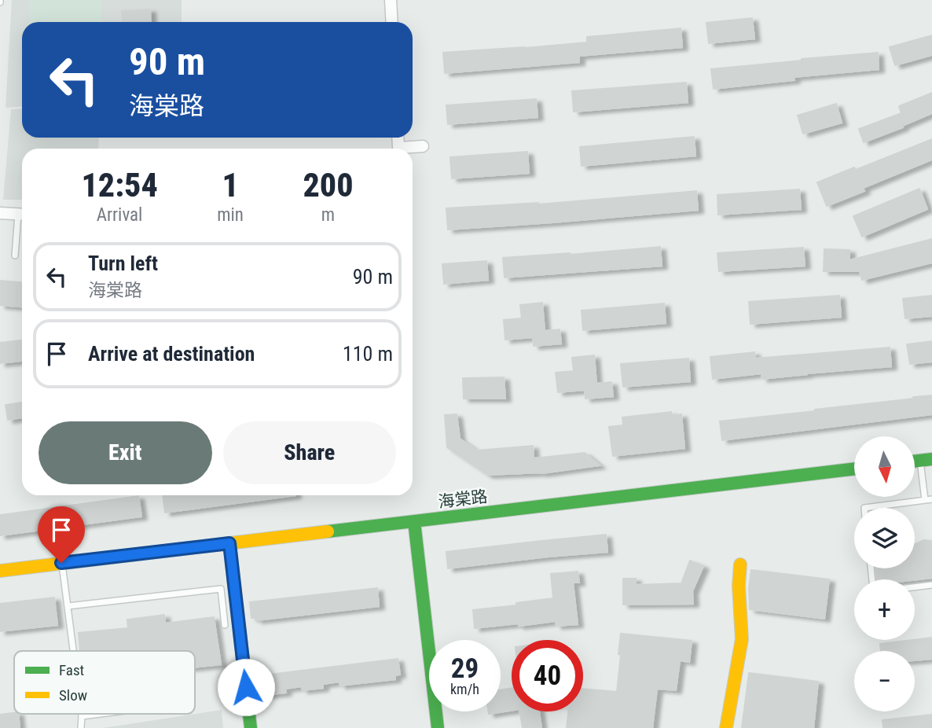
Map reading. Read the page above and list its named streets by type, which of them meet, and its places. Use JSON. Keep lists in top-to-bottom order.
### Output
{
  "streets": {
    "street": ["海棠路"]
  },
  "legend": ["Fast", "Slow"],
  "north": "bottom",
  "page": {
    "turn": ["90 m", "海棠路"],
    "eta": [
      "12:54",
      "Arrival",
      "1",
      "min",
      "200",
      "m"
    ],
    "list": [
      {
        "name": "Turn left",
        "note": "海棠路",
        "value": "90 m"
      },
      {
        "name": "Arrive at destination",
        "value": "110 m"
      }
    ],
    "buttons": ["Exit", "Share"],
    "map_buttons": ["+", "−"],
    "speed": "29 km/h",
    "limit": "40"
  }
}
